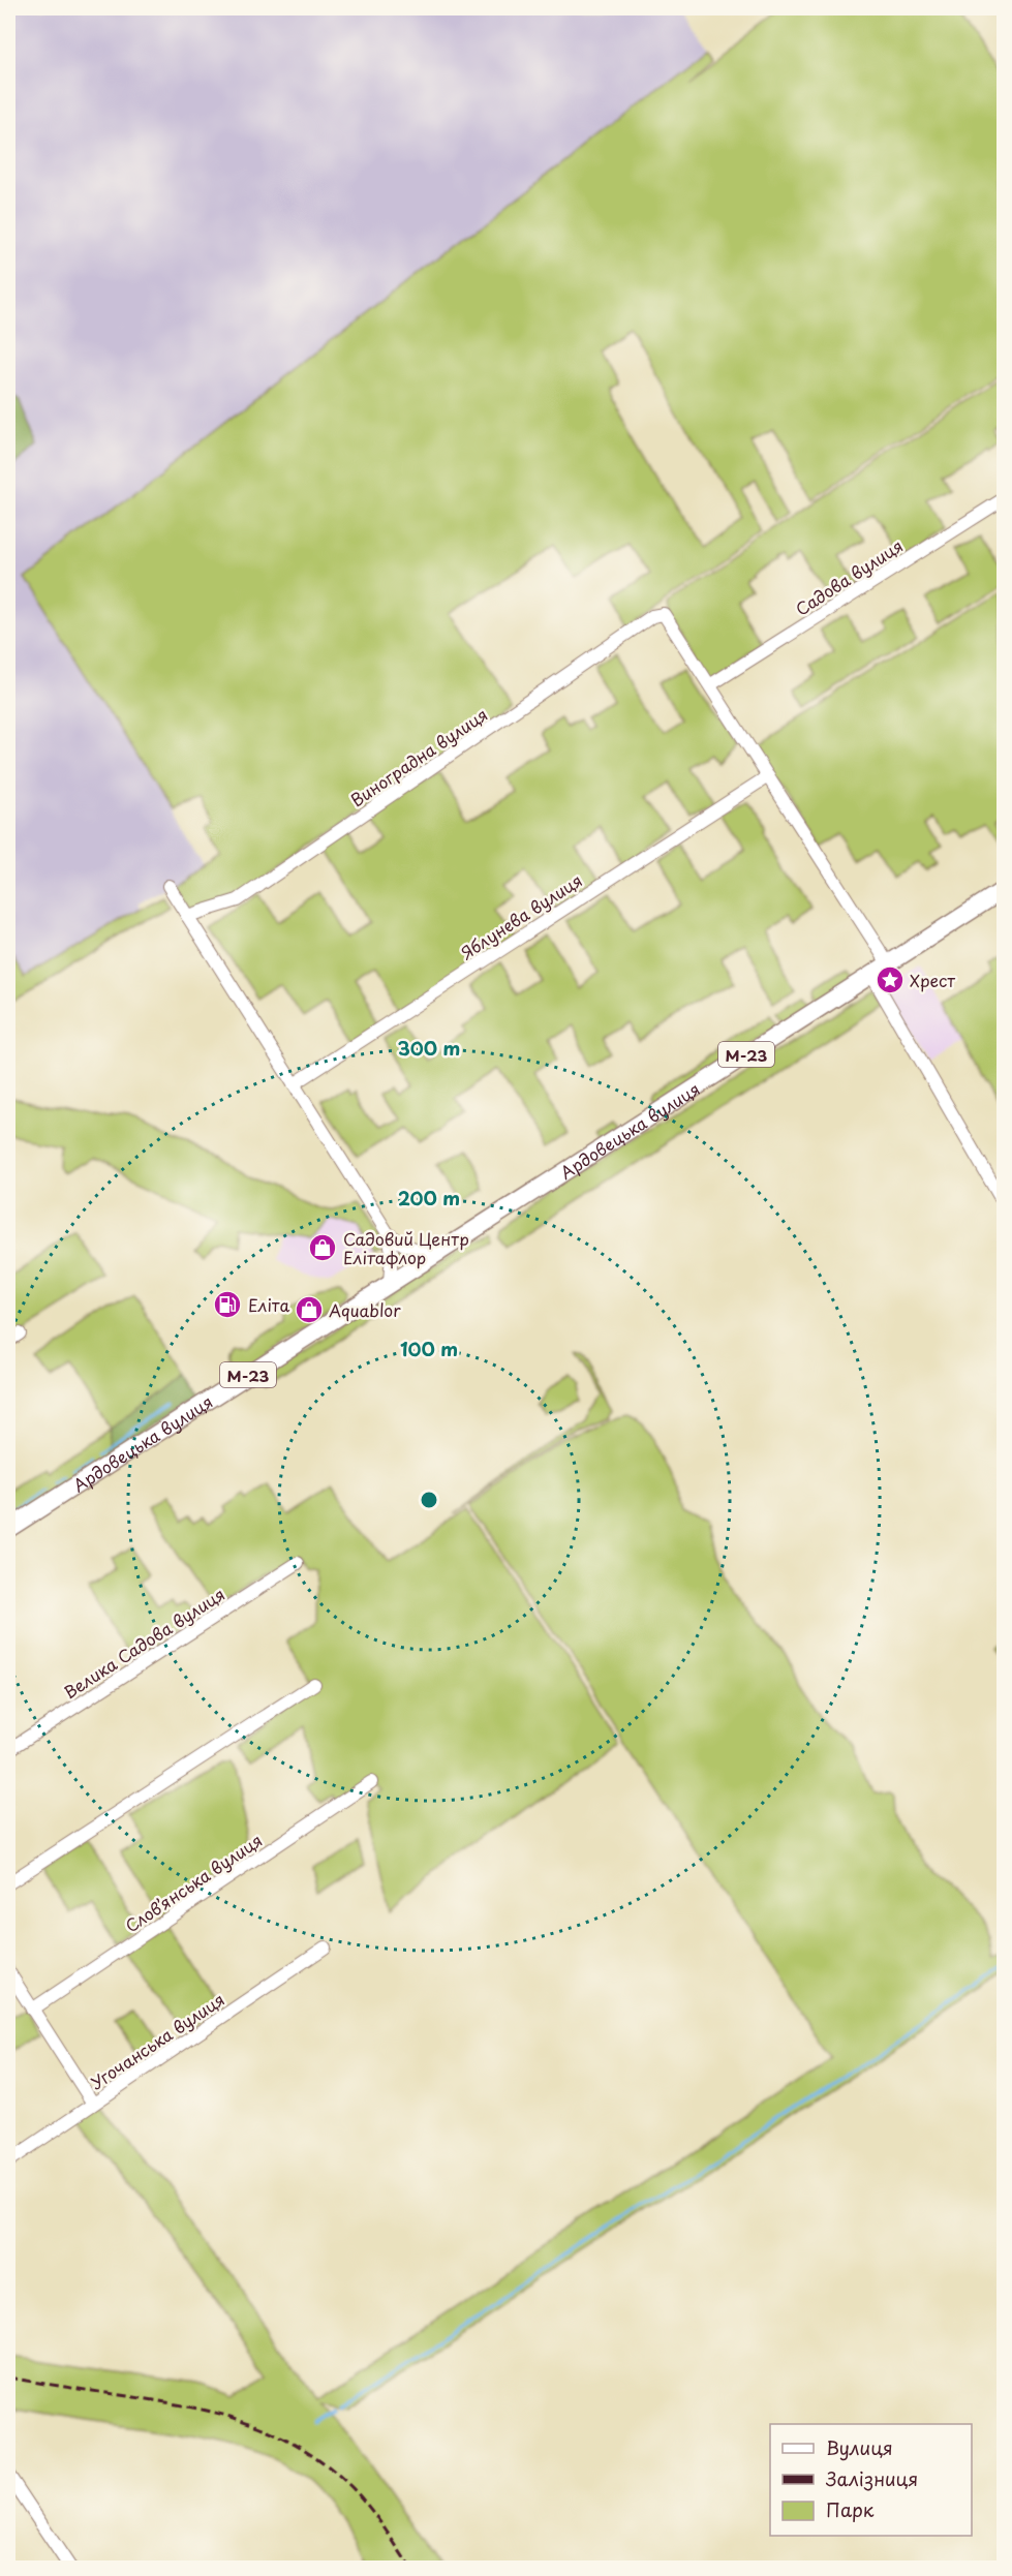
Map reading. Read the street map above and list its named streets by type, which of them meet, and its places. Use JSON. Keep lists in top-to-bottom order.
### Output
{
  "streets": {
    "highway": ["М-23", "Ардовецька вулиця"],
    "street": [
      "Садова вулиця",
      "Виноградна вулиця",
      "Яблунева вулиця",
      "Велика Садова вулиця",
      "Словʼянська вулиця",
      "Угочанська вулиця"
    ]
  },
  "crossings": [
    ["Садова вулиця", "Виноградна вулиця"]
  ],
  "places": {
    "place": ["Хрест"],
    "shop": ["Садовий Центр Елітафлор", "Aquablor"],
    "fuel station": ["Еліта"]
  },
  "legend": ["Вулиця", "Залізниця", "Парк"],
  "rings": ["300 m", "200 m", "100 m"]
}
